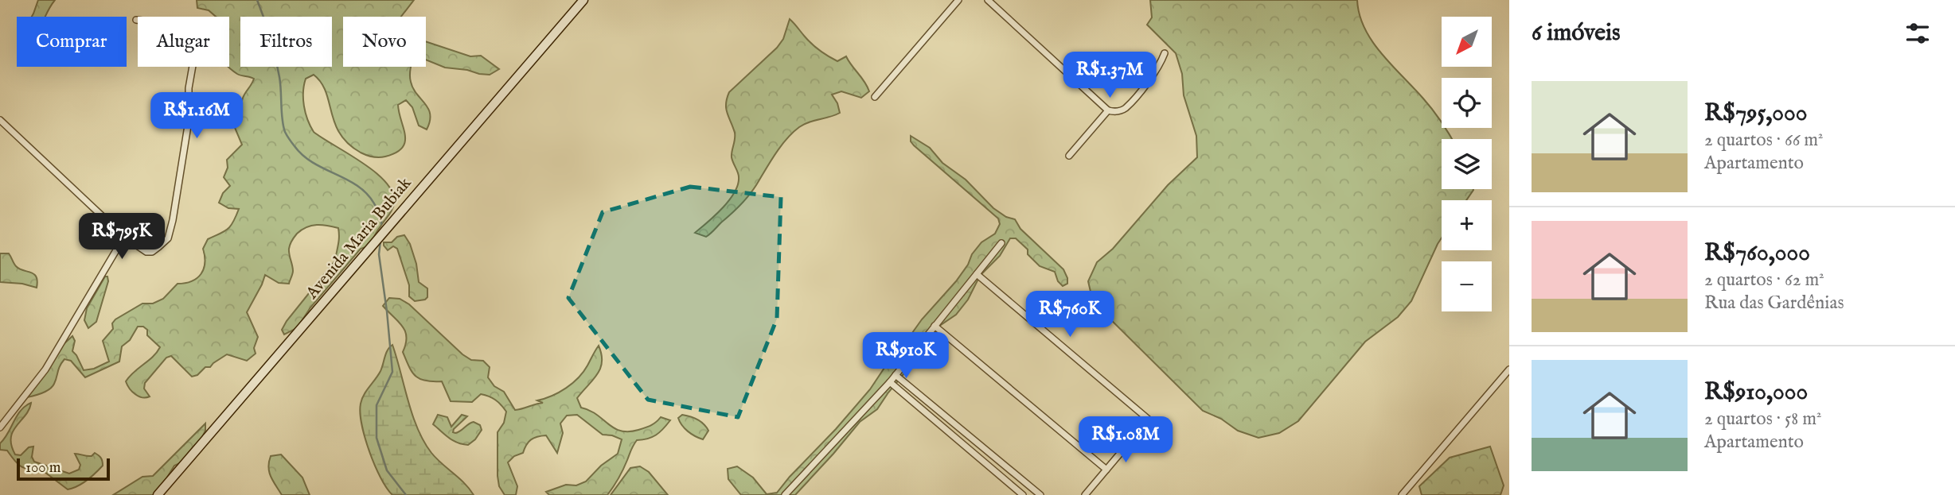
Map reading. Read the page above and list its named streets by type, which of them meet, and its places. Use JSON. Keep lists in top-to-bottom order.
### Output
{
  "streets": {
    "street": ["Avenida Maria Bubiak"]
  },
  "scale_bar": "100 m",
  "north": "bottom left",
  "page": {
    "heading": "6 imóveis",
    "map_buttons": ["+", "−"],
    "chip": [
      "Comprar",
      "Alugar",
      "Filtros",
      "Novo"
    ],
    "price": [
      "R$1.37M",
      "R$1.16M",
      "R$795K",
      "R$760K",
      "R$910K",
      "R$1.08M"
    ],
    "list": [
      {
        "name": "R$795,000",
        "note": "2 quartos · 66 m² · Apartamento"
      },
      {
        "name": "R$760,000",
        "note": "2 quartos · 62 m² · Rua das Gardênias"
      },
      {
        "name": "R$910,000",
        "note": "2 quartos · 58 m² · Apartamento"
      }
    ],
    "scale": "100 m"
  }
}
